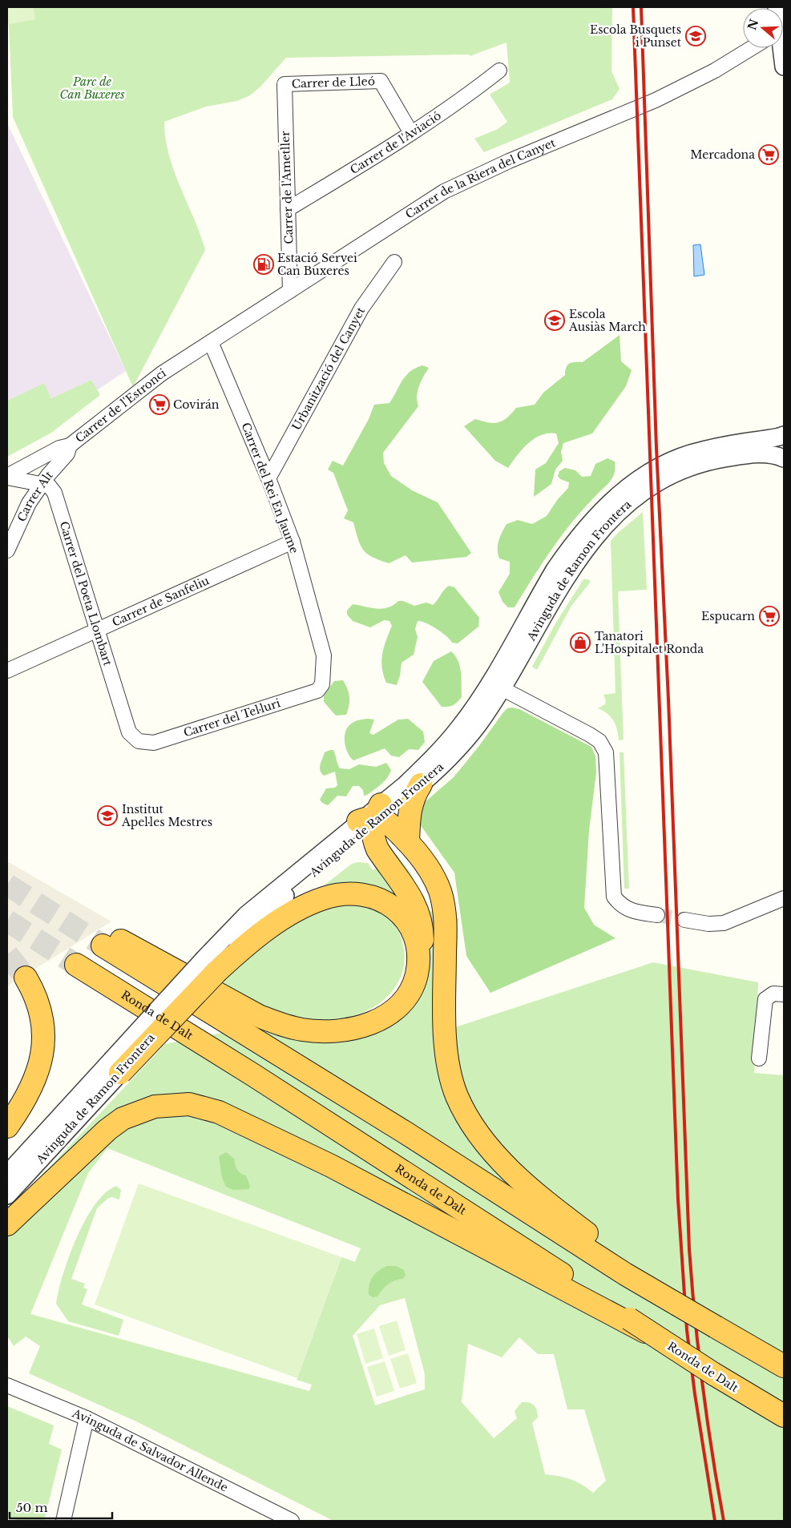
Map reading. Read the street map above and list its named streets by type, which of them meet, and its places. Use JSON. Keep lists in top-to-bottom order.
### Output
{
  "streets": {
    "highway": ["Ronda de Dalt"],
    "street": [
      "Carrer de Lleó",
      "Carrer de l'Aviació",
      "Carrer de la Riera del Canyet",
      "Carrer de l'Ametller",
      "Urbanització del Canyet",
      "Carrer de l'Estronci",
      "Carrer del Rei En Jaume",
      "Carrer Alt",
      "Avinguda de Ramon Frontera",
      "Carrer del Poeta Llombart",
      "Carrer de Sanfeliu",
      "Carrer del Tel·luri",
      "Avinguda de Salvador Allende"
    ]
  },
  "crossings": [
    ["Carrer de Lleó", "Carrer de l'Aviació"],
    ["Carrer de Lleó", "Carrer de l'Ametller"],
    ["Carrer de l'Aviació", "Carrer de l'Ametller"],
    ["Carrer de la Riera del Canyet", "Carrer de l'Ametller"],
    ["Carrer de la Riera del Canyet", "Carrer de l'Estronci"],
    ["Carrer de la Riera del Canyet", "Carrer del Rei En Jaume"],
    ["Urbanització del Canyet", "Carrer del Rei En Jaume"],
    ["Carrer de l'Estronci", "Carrer del Rei En Jaume"],
    ["Carrer de l'Estronci", "Carrer Alt"],
    ["Carrer del Rei En Jaume", "Carrer de Sanfeliu"],
    ["Carrer del Rei En Jaume", "Carrer del Tel·luri"],
    ["Carrer Alt", "Carrer del Poeta Llombart"],
    ["Carrer del Poeta Llombart", "Carrer de Sanfeliu"],
    ["Carrer del Poeta Llombart", "Carrer del Tel·luri"]
  ],
  "parks": ["Parc de Can Buxeres"],
  "places": {
    "school or university": ["Escola Busquets i Punset", "Escola Ausiàs March", "Institut Apel·les Mestres"],
    "supermarket": ["Mercadona", "Covirán", "Espucarn"],
    "fuel station": ["Estació Servei Can Buxeres"],
    "shop": ["Tanatori L'Hospitalet Ronda"]
  },
  "scale_bar": "50 m",
  "north": "left"
}
